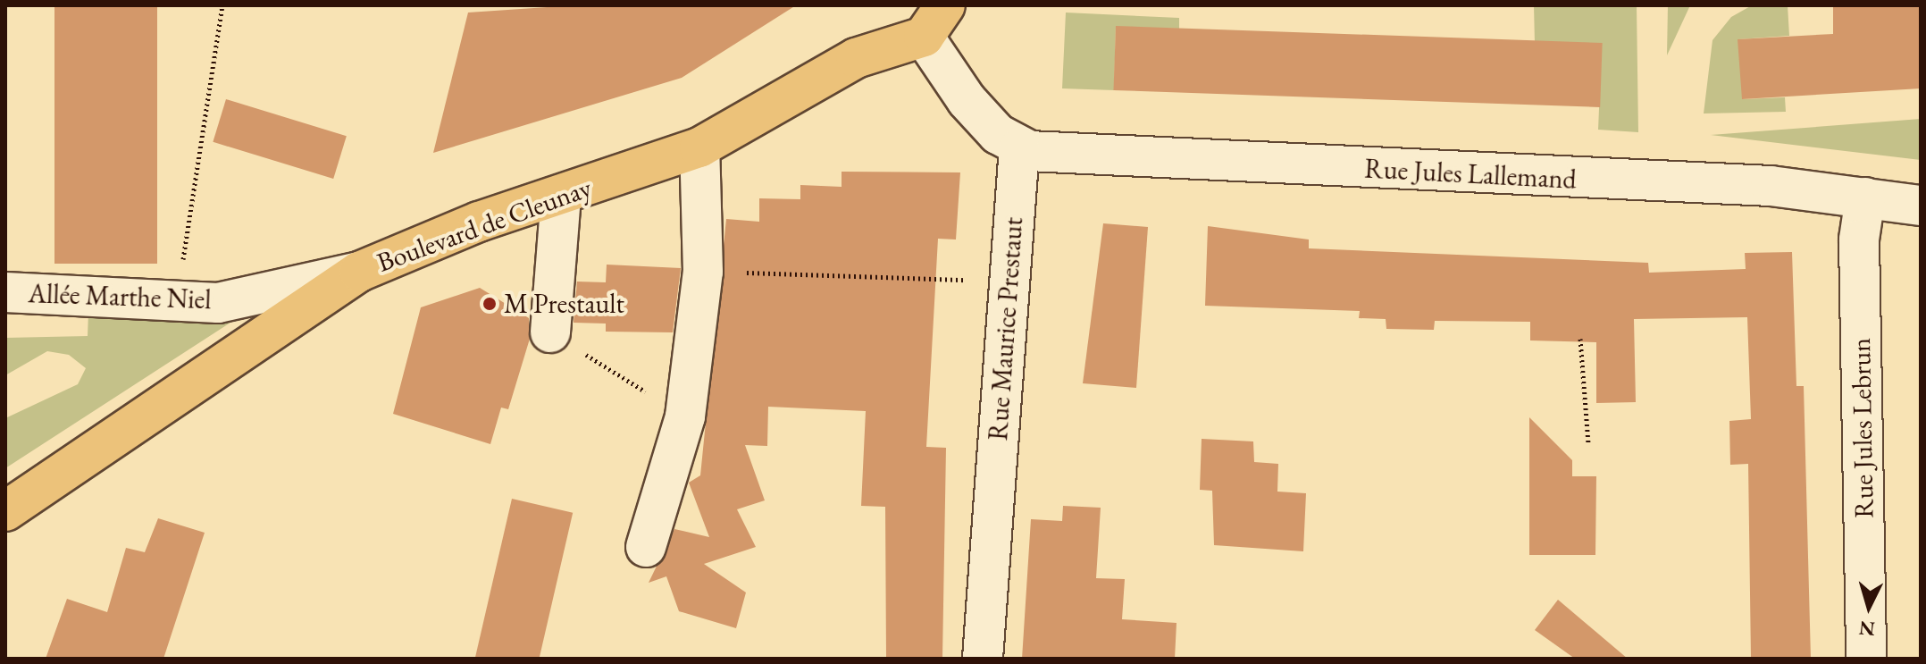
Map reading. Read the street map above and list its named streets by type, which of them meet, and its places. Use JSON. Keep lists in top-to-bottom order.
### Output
{
  "streets": {
    "main road": ["Boulevard de Cleunay"],
    "street": [
      "Rue Jules Lallemand",
      "Allée Marthe Niel",
      "Rue Maurice Prestaut",
      "Rue Jules Lebrun"
    ]
  },
  "crossings": [
    ["Rue Jules Lallemand", "Rue Maurice Prestaut"],
    ["Rue Jules Lallemand", "Rue Jules Lebrun"],
    ["Boulevard de Cleunay", "Allée Marthe Niel"]
  ],
  "places": ["M Prestault"],
  "north": "bottom"
}
